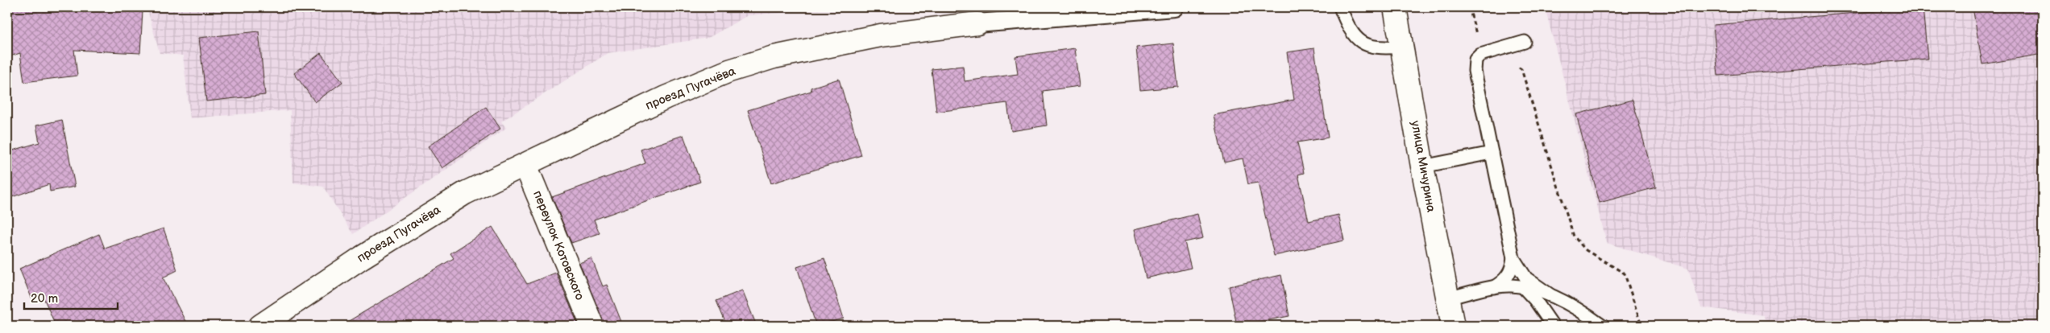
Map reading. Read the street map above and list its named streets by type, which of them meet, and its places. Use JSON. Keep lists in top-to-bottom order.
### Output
{
  "streets": {
    "street": ["проезд Пугачёва", "улица Мичурина", "переулок Котовского"]
  },
  "crossings": [
    ["проезд Пугачёва", "переулок Котовского"]
  ],
  "scale_bar": "20 m"
}
